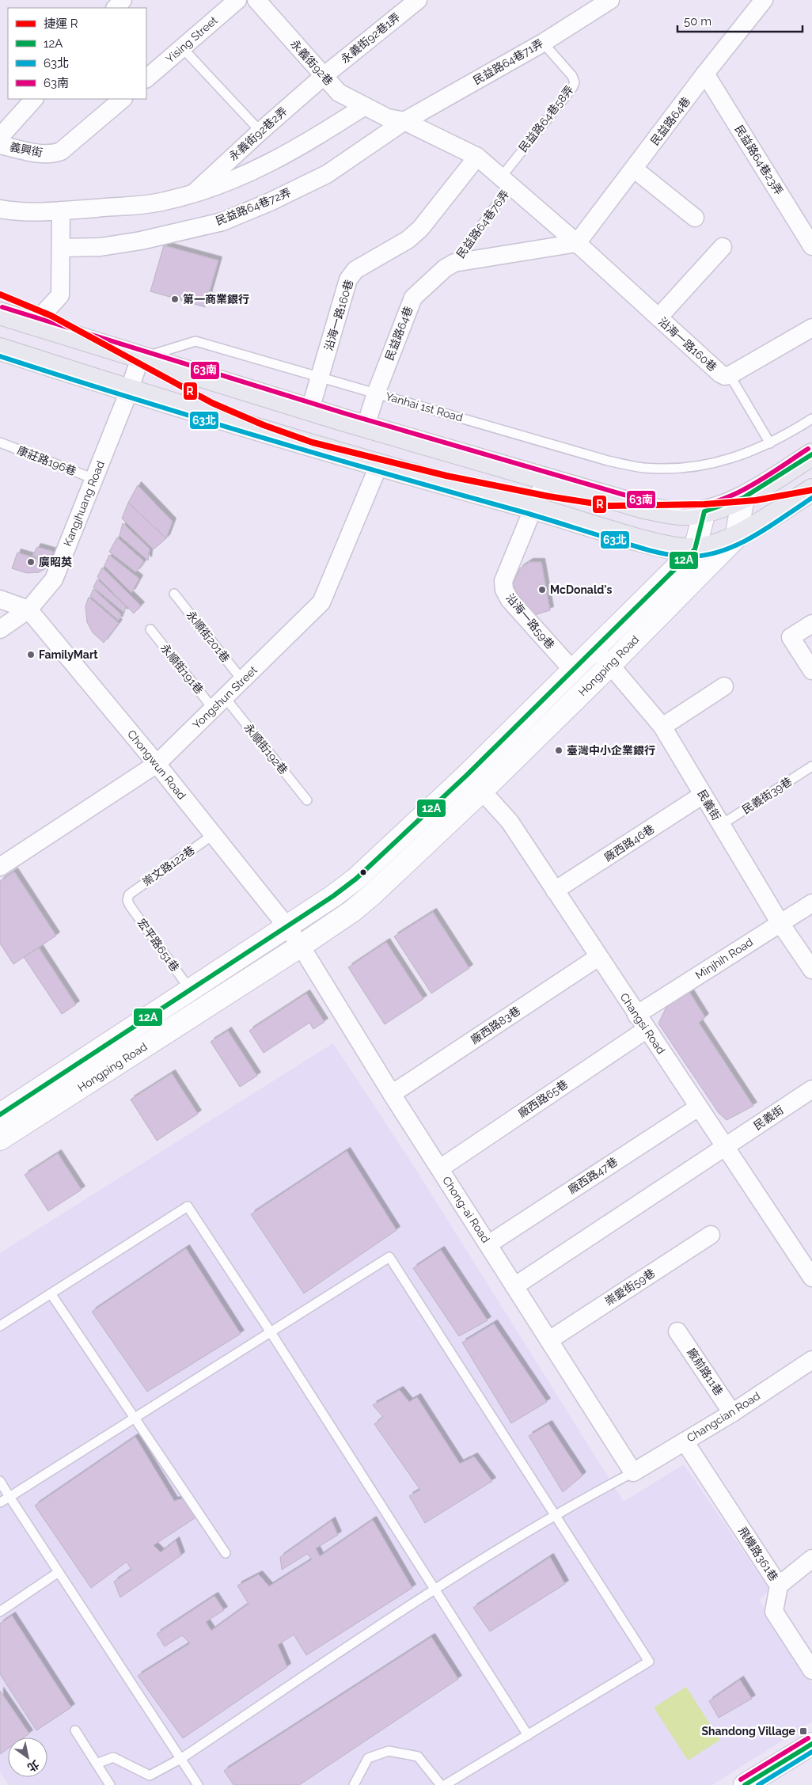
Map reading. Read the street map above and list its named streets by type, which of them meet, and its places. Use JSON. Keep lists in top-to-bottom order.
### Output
{
  "streets": {
    "street": [
      "永義街92巷1弄",
      "Yising Street",
      "民益路64巷71弄",
      "永義街92巷",
      "民益路64巷",
      "永義街92巷2弄",
      "義興街",
      "民益路64巷23弄",
      "民益路64巷72弄",
      "沿海一路160巷",
      "Kangjhuang Road",
      "沿海一路59巷",
      "Hongping Road",
      "Yongshun Street",
      "Chongwun Road",
      "民義街",
      "廠西路46巷",
      "Minjhih Road",
      "Changsi Road",
      "廠西路83巷",
      "廠西路65巷",
      "廠西路47巷",
      "Chong-ai Road",
      "崇愛街59巷",
      "廠前路11巷",
      "Changcian Road",
      "飛機路361巷"
    ],
    "lane": [
      "民益路64巷58弄",
      "民益路64巷76弄",
      "Yanhai 1st Road",
      "康莊路196巷",
      "永順街201巷",
      "永順街191巷",
      "永順街192巷",
      "民義街39巷",
      "崇文路122巷",
      "宏平路651巷"
    ]
  },
  "crossings": [
    ["永義街92巷1弄", "永義街92巷"],
    ["永義街92巷1弄", "永義街92巷2弄"],
    ["民益路64巷71弄", "民益路64巷58弄"],
    ["民益路64巷71弄", "民益路64巷72弄"],
    ["永義街92巷", "永義街92巷2弄"],
    ["民益路64巷58弄", "民益路64巷76弄"],
    ["民益路64巷", "民益路64巷23弄"],
    ["民益路64巷", "民益路64巷76弄"],
    ["民益路64巷", "沿海一路160巷"],
    ["民益路64巷", "Yanhai 1st Road"],
    ["沿海一路160巷", "Yanhai 1st Road"],
    ["Yanhai 1st Road", "Kangjhuang Road"],
    ["康莊路196巷", "Kangjhuang Road"],
    ["Kangjhuang Road", "Chongwun Road"],
    ["沿海一路59巷", "Hongping Road"],
    ["永順街201巷", "Yongshun Street"],
    ["Hongping Road", "Chongwun Road"],
    ["Hongping Road", "民義街"],
    ["Hongping Road", "宏平路651巷"],
    ["Hongping Road", "Changsi Road"],
    ["Hongping Road", "Chong-ai Road"],
    ["永順街191巷", "Yongshun Street"],
    ["永順街191巷", "永順街192巷"],
    ["Yongshun Street", "永順街192巷"],
    ["Yongshun Street", "Chongwun Road"],
    ["Chongwun Road", "崇文路122巷"],
    ["Chongwun Road", "Chong-ai Road"],
    ["民義街39巷", "民義街"],
    ["民義街", "廠西路46巷"],
    ["民義街", "Minjhih Road"],
    ["民義街", "Changsi Road"],
    ["民義街", "Chong-ai Road"],
    ["廠西路46巷", "Changsi Road"],
    ["崇文路122巷", "宏平路651巷"],
    ["Minjhih Road", "Changsi Road"],
    ["Minjhih Road", "廠西路65巷"],
    ["Changsi Road", "廠西路83巷"],
    ["Changsi Road", "廠西路65巷"],
    ["Changsi Road", "廠西路47巷"],
    ["廠西路83巷", "Chong-ai Road"],
    ["廠西路65巷", "Chong-ai Road"],
    ["廠西路47巷", "Chong-ai Road"],
    ["Chong-ai Road", "崇愛街59巷"],
    ["Chong-ai Road", "Changcian Road"],
    ["廠前路11巷", "Changcian Road"],
    ["Changcian Road", "飛機路361巷"]
  ],
  "places": {
    "other": [
      "第一商業銀行",
      "廣昭英",
      "McDonald's",
      "FamilyMart",
      "臺灣中小企業銀行"
    ],
    "transit": ["Shandong Village"]
  },
  "lines": [
    "metro line R",
    "transit line 63南",
    "transit line 63北",
    "transit line 12A"
  ],
  "legend": [
    "捷運 R",
    "12A",
    "63北",
    "63南"
  ],
  "scale_bar": "50 m",
  "north": "bottom right"
}
